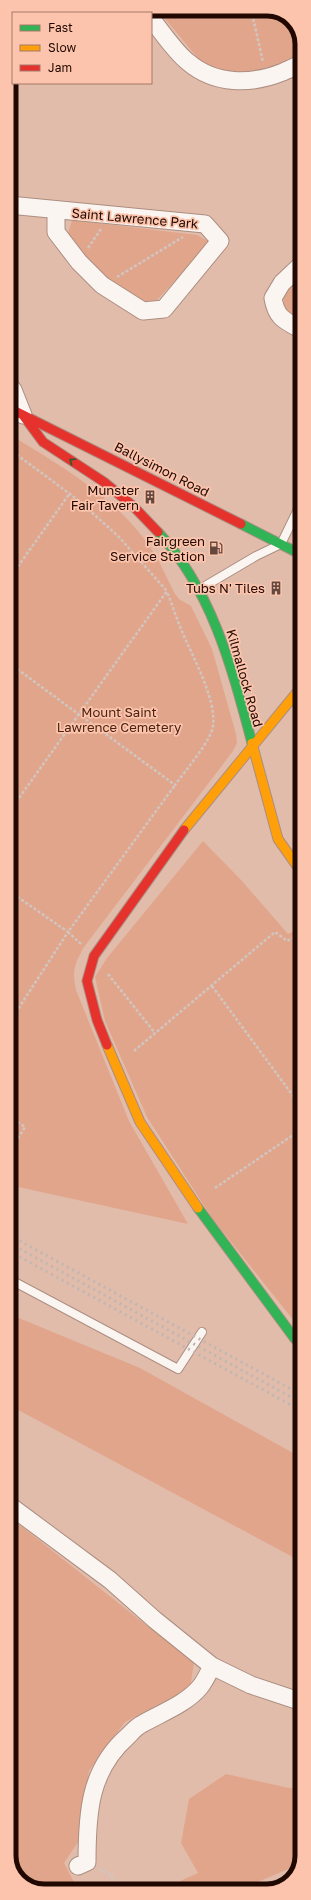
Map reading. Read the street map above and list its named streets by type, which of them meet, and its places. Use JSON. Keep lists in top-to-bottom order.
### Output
{
  "streets": {
    "street": ["Saint Lawrence Park", "Ballysimon Road", "Kilmallock Road"]
  },
  "crossings": [
    ["Ballysimon Road", "Kilmallock Road"]
  ],
  "one_way": ["Kilmallock Road"],
  "parks": ["Mount Saint Lawrence Cemetery"],
  "places": {
    "building": ["Munster Fair Tavern", "Tubs N' Tiles"],
    "fuel station": ["Fairgreen Service Station"]
  },
  "legend": ["Fast", "Slow", "Jam"]
}
